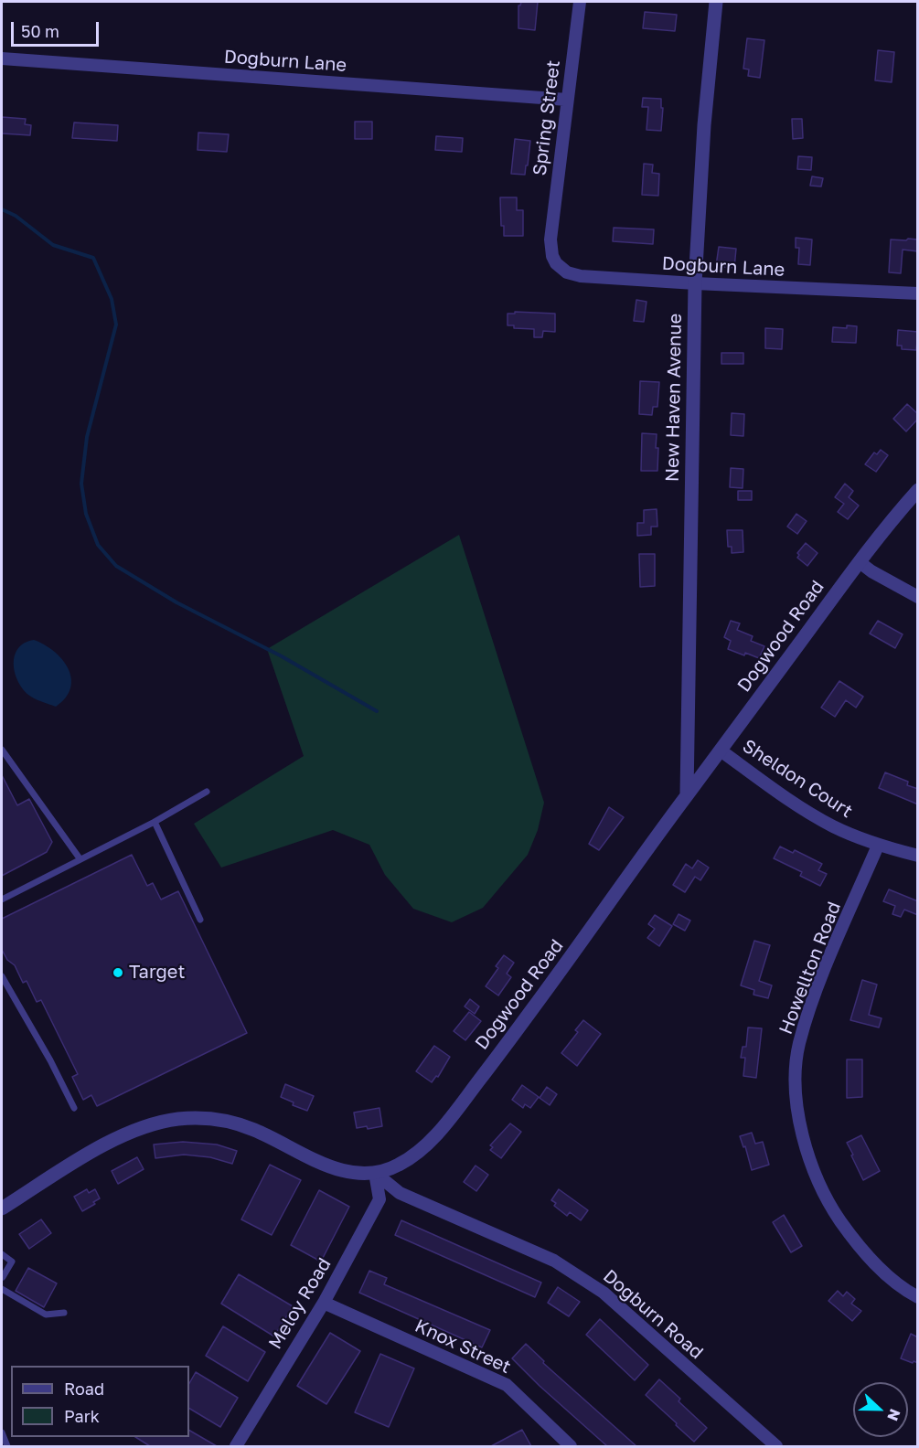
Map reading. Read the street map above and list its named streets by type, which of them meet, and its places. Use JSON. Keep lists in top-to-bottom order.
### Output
{
  "streets": {
    "street": [
      "Dogburn Lane",
      "Spring Street",
      "New Haven Avenue",
      "Dogwood Road",
      "Sheldon Court",
      "Howellton Road",
      "Meloy Road",
      "Dogburn Road",
      "Knox Street"
    ]
  },
  "crossings": [
    ["Dogburn Lane", "Spring Street"],
    ["Dogburn Lane", "New Haven Avenue"],
    ["New Haven Avenue", "Dogwood Road"],
    ["Dogwood Road", "Sheldon Court"],
    ["Dogwood Road", "Meloy Road"],
    ["Dogwood Road", "Dogburn Road"],
    ["Sheldon Court", "Howellton Road"],
    ["Meloy Road", "Dogburn Road"],
    ["Meloy Road", "Knox Street"]
  ],
  "places": ["Target"],
  "legend": ["Road", "Park"],
  "scale_bar": "50 m",
  "north": "right"
}
